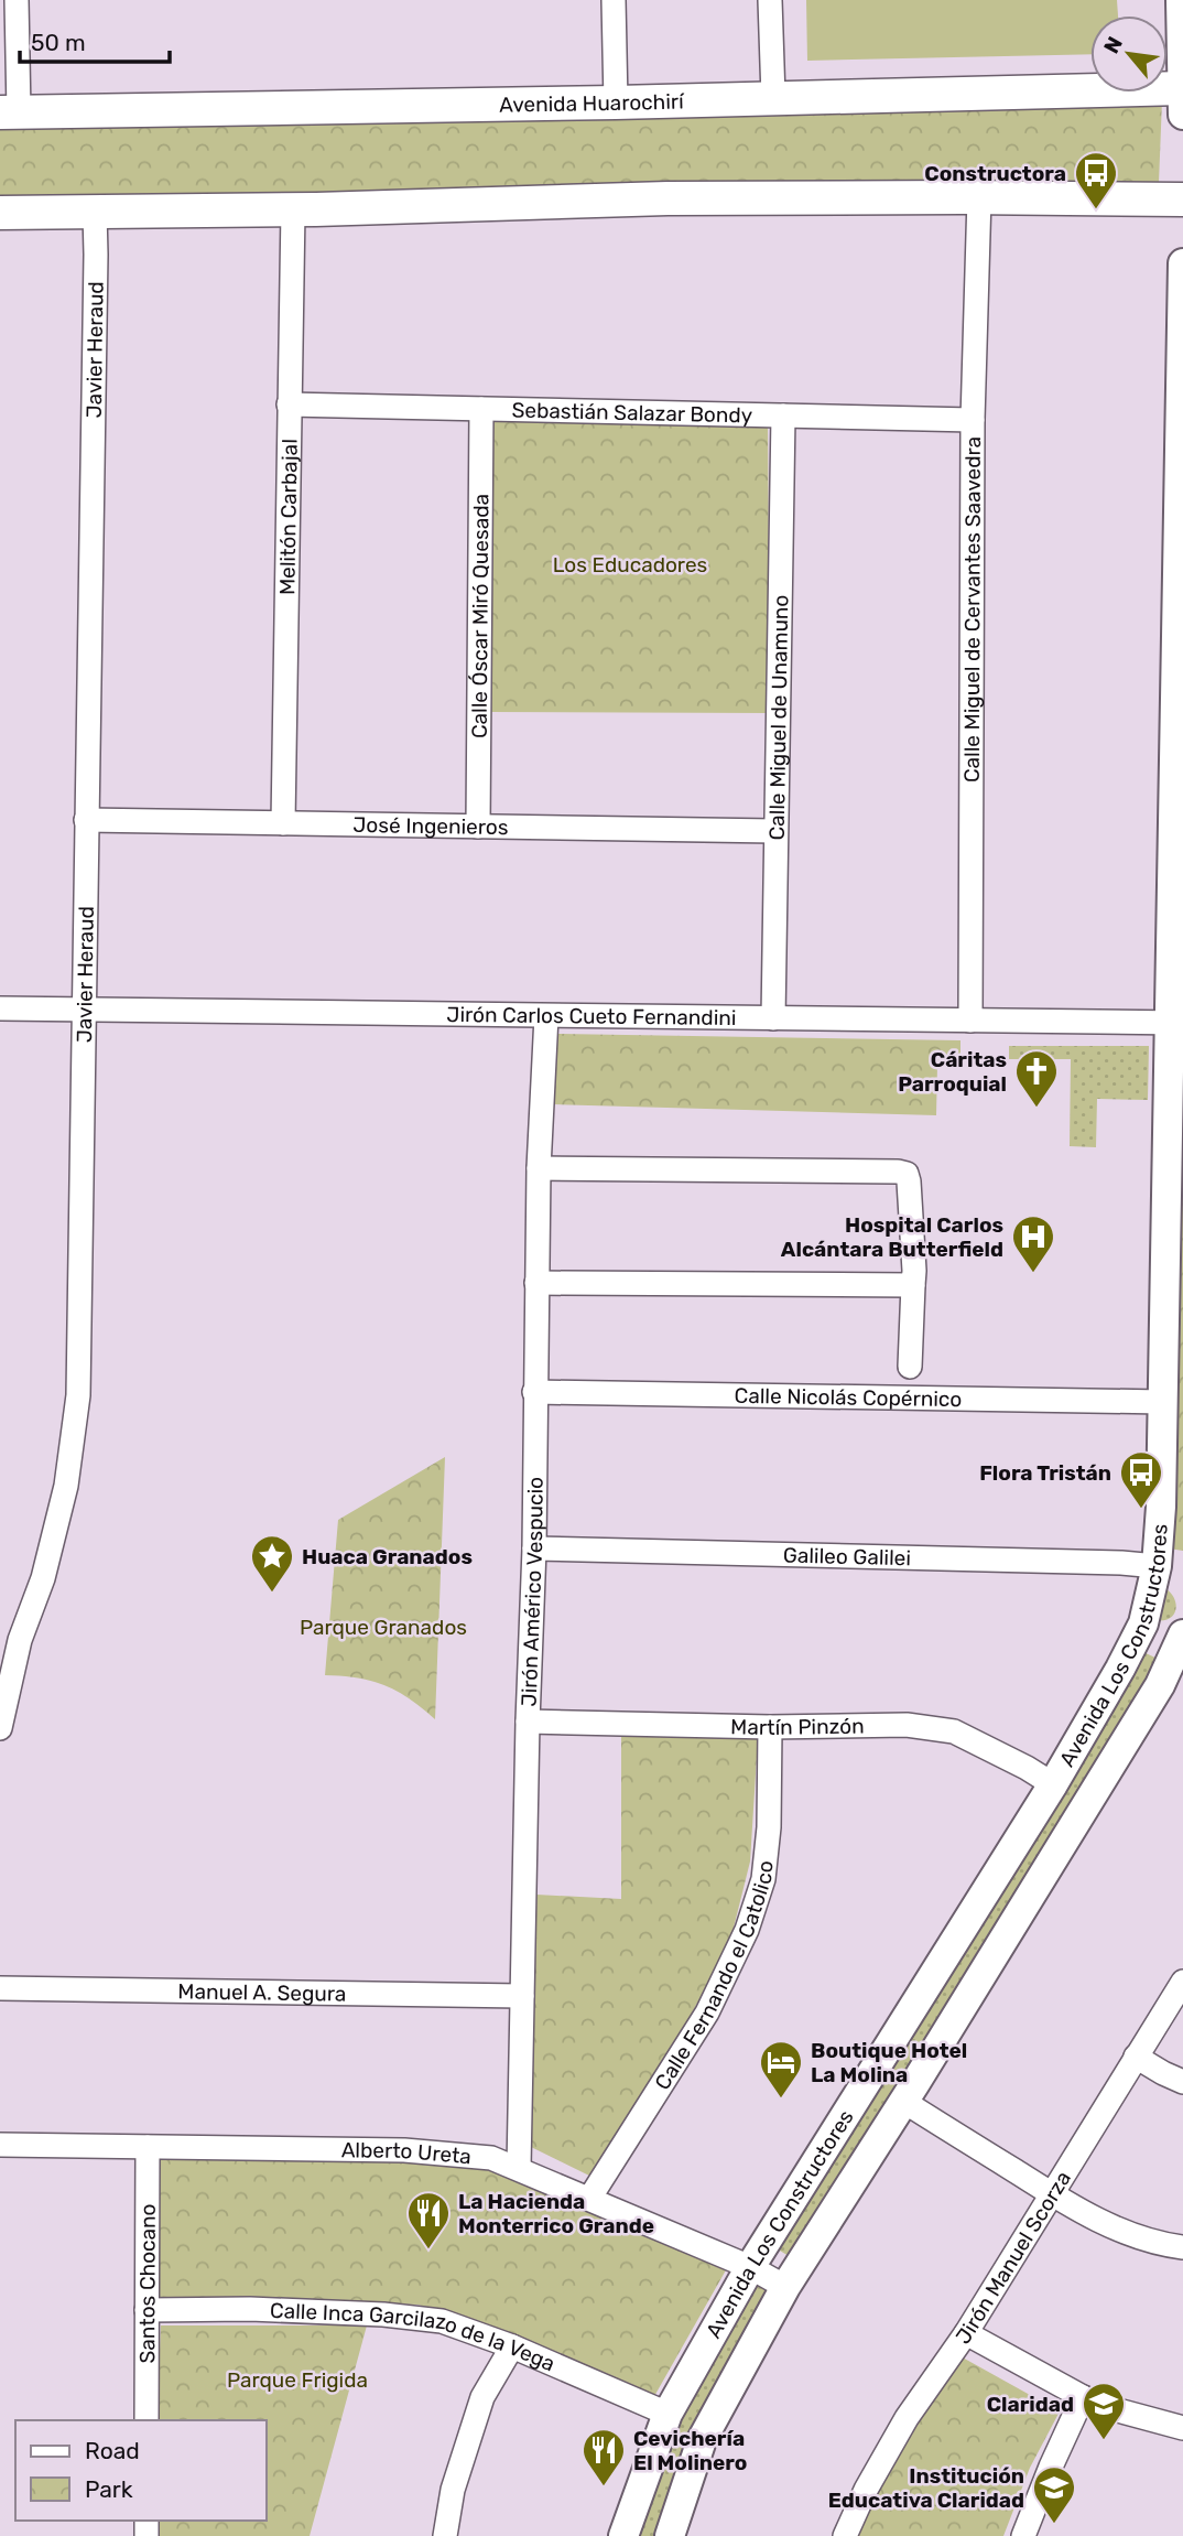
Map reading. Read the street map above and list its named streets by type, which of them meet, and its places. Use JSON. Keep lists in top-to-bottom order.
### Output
{
  "streets": {
    "main road": ["Avenida Huarochirí"],
    "street": [
      "Javier Heraud",
      "Sebastián Salazar Bondy",
      "Melitón Carbajal",
      "Calle Miguel de Cervantes Saavedra",
      "Calle Óscar Miró Quesada",
      "Calle Miguel de Unamuno",
      "José Ingenieros",
      "Jirón Carlos Cueto Fernandini",
      "Calle Nicolás Copérnico",
      "Galileo Galilei",
      "Jirón Américo Vespucio",
      "Avenida Los Constructores",
      "Martín Pinzón",
      "Calle Fernando el Catolico",
      "Manuel A. Segura",
      "Alberto Ureta",
      "Jirón Manuel Scorza",
      "Santos Chocano",
      "Calle Inca Garcilazo de la Vega"
    ]
  },
  "crossings": [
    ["Javier Heraud", "José Ingenieros"],
    ["Javier Heraud", "Jirón Carlos Cueto Fernandini"],
    ["Sebastián Salazar Bondy", "Melitón Carbajal"],
    ["Sebastián Salazar Bondy", "Calle Miguel de Cervantes Saavedra"],
    ["Sebastián Salazar Bondy", "Calle Óscar Miró Quesada"],
    ["Sebastián Salazar Bondy", "Calle Miguel de Unamuno"],
    ["Melitón Carbajal", "José Ingenieros"],
    ["Calle Miguel de Cervantes Saavedra", "Jirón Carlos Cueto Fernandini"],
    ["Calle Óscar Miró Quesada", "José Ingenieros"],
    ["Calle Miguel de Unamuno", "José Ingenieros"],
    ["Calle Miguel de Unamuno", "Jirón Carlos Cueto Fernandini"],
    ["Jirón Carlos Cueto Fernandini", "Jirón Américo Vespucio"],
    ["Jirón Carlos Cueto Fernandini", "Avenida Los Constructores"],
    ["Calle Nicolás Copérnico", "Jirón Américo Vespucio"],
    ["Calle Nicolás Copérnico", "Avenida Los Constructores"],
    ["Galileo Galilei", "Jirón Américo Vespucio"],
    ["Galileo Galilei", "Avenida Los Constructores"],
    ["Jirón Américo Vespucio", "Martín Pinzón"],
    ["Jirón Américo Vespucio", "Manuel A. Segura"],
    ["Jirón Américo Vespucio", "Alberto Ureta"],
    ["Avenida Los Constructores", "Martín Pinzón"],
    ["Avenida Los Constructores", "Alberto Ureta"],
    ["Avenida Los Constructores", "Calle Inca Garcilazo de la Vega"],
    ["Martín Pinzón", "Calle Fernando el Catolico"],
    ["Calle Fernando el Catolico", "Alberto Ureta"],
    ["Alberto Ureta", "Santos Chocano"],
    ["Santos Chocano", "Calle Inca Garcilazo de la Vega"]
  ],
  "parks": ["Los Educadores", "Parque Granados", "Parque Frigida"],
  "places": {
    "bus stop": ["Constructora", "Flora Tristán"],
    "church": ["Cáritas Parroquial"],
    "hospital": ["Hospital Carlos Alcántara Butterfield"],
    "place": ["Huaca Granados"],
    "hotel": ["Boutique Hotel La Molina"],
    "restaurant": ["La Hacienda Monterrico Grande", "Cevichería El Molinero"],
    "school or university": ["Claridad", "Institución Educativa Claridad"]
  },
  "legend": ["Road", "Park"],
  "scale_bar": "50 m",
  "north": "top left"
}
